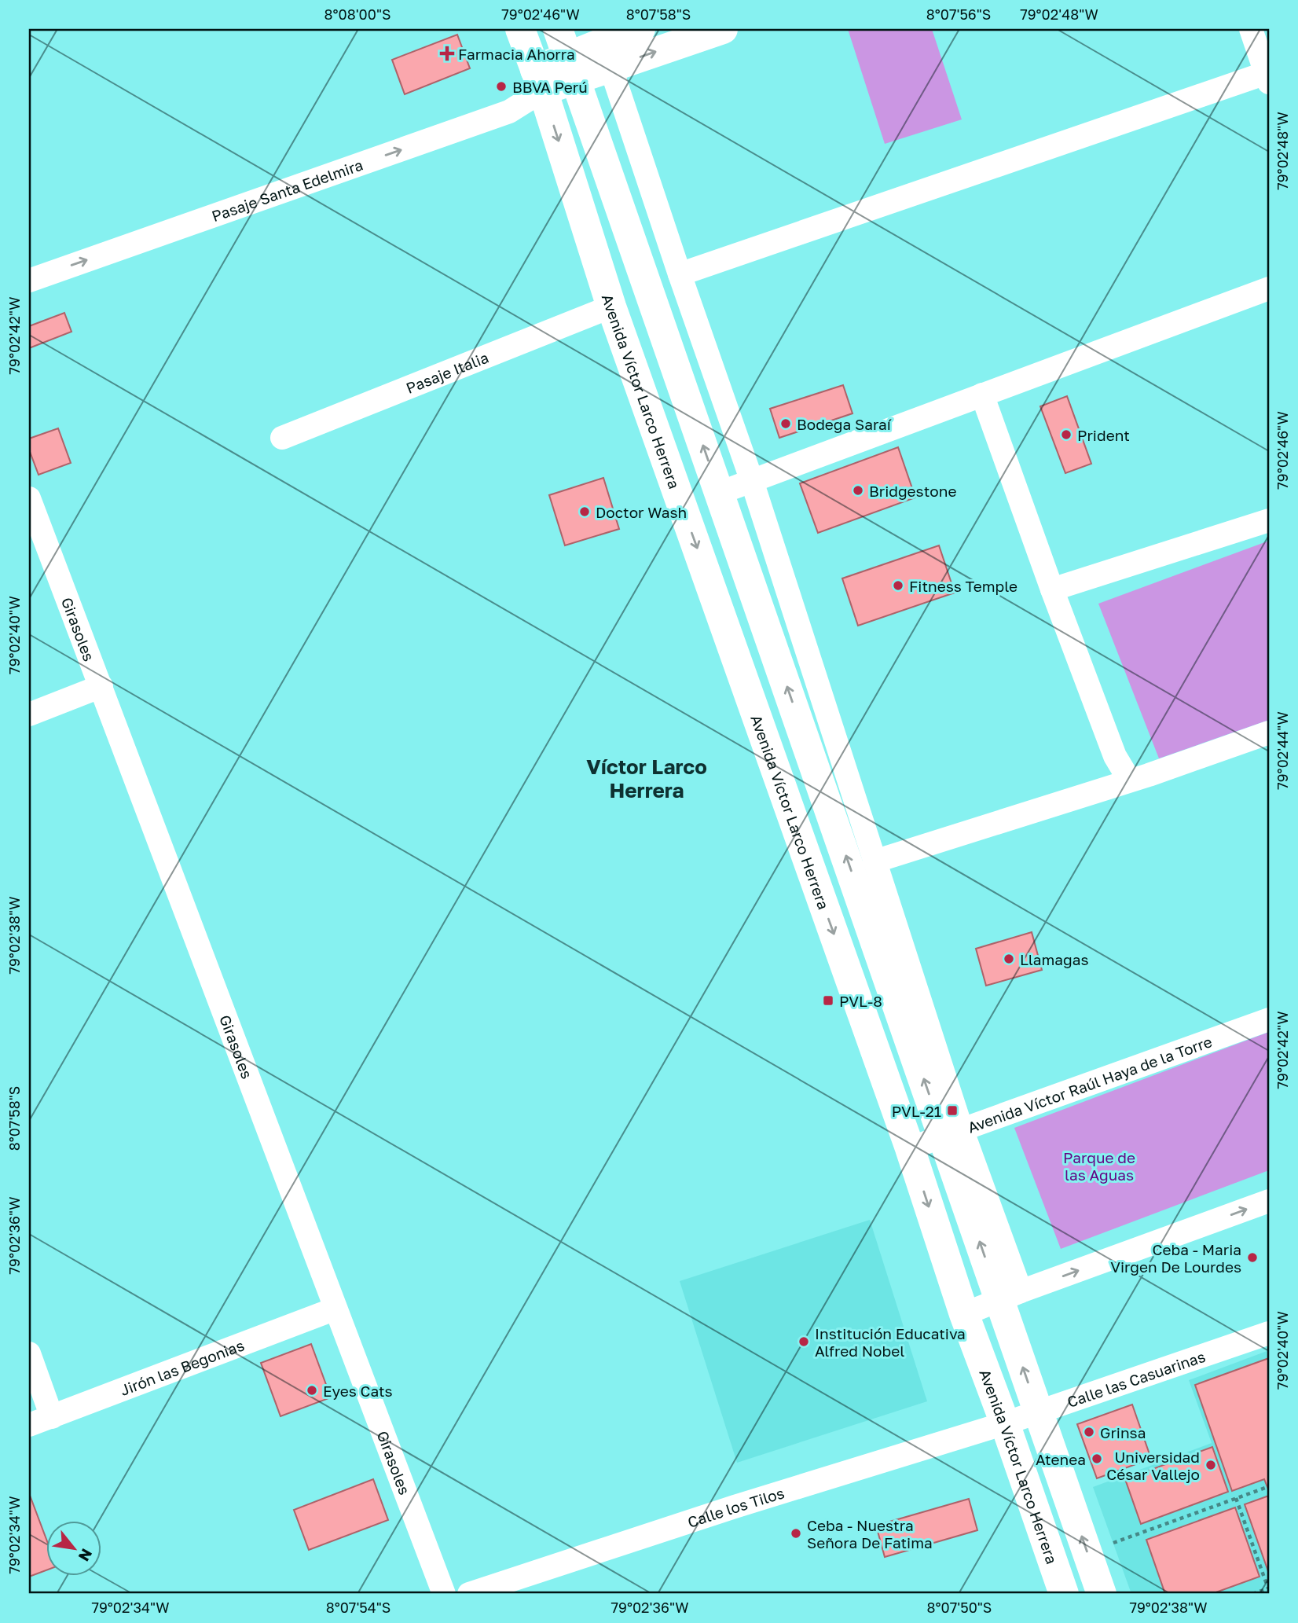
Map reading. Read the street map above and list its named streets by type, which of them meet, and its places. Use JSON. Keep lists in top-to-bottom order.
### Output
{
  "streets": {
    "main road": ["Avenida Víctor Larco Herrera"],
    "street": [
      "Pasaje Santa Edelmira",
      "Pasaje Italia",
      "Girasoles",
      "Avenida Víctor Raúl Haya de la Torre",
      "Jirón las Begonias",
      "Calle las Casuarinas",
      "Calle los Tilos"
    ]
  },
  "crossings": [
    ["Pasaje Santa Edelmira", "Avenida Víctor Larco Herrera"],
    ["Pasaje Italia", "Avenida Víctor Larco Herrera"],
    ["Avenida Víctor Larco Herrera", "Avenida Víctor Raúl Haya de la Torre"],
    ["Avenida Víctor Larco Herrera", "Calle las Casuarinas"],
    ["Avenida Víctor Larco Herrera", "Calle los Tilos"],
    ["Girasoles", "Jirón las Begonias"],
    ["Calle las Casuarinas", "Calle los Tilos"]
  ],
  "one_way": ["Pasaje Santa Edelmira"],
  "districts": ["Víctor Larco Herrera"],
  "parks": ["Parque de las Aguas"],
  "places": {
    "health": ["Farmacia Ahorra"],
    "other": [
      "BBVA Perú",
      "Bodega Saraí",
      "Prident",
      "Bridgestone",
      "Doctor Wash",
      "Fitness Temple",
      "Llamagas",
      "Ceba - Maria Virgen De Lourdes",
      "Institución Educativa Alfred Nobel",
      "Eyes Cats",
      "Grinsa",
      "Atenea",
      "Universidad César Vallejo",
      "Ceba - Nuestra Señora De Fatima"
    ],
    "transit": ["PVL-8", "PVL-21"]
  },
  "north": "bottom right",
  "coordinates": [
    "8°08'00\"S",
    "79°02'46\"W",
    "8°07'58\"S",
    "8°07'56\"S",
    "79°02'48\"W",
    "79°02'42\"W",
    "79°02'40\"W",
    "79°02'44\"W",
    "79°02'38\"W",
    "79°02'36\"W",
    "79°02'34\"W",
    "8°07'54\"S",
    "8°07'50\"S"
  ]
}
